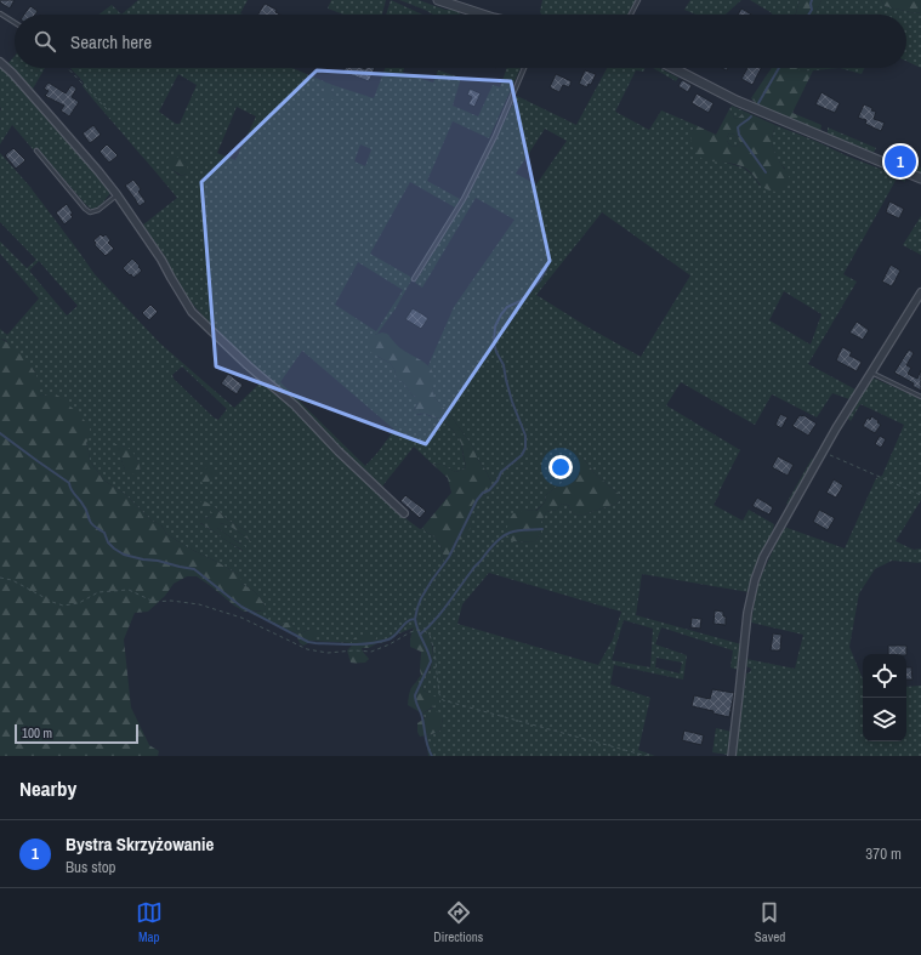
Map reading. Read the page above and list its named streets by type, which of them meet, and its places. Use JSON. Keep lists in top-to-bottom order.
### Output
{
  "scale_bar": "100 m",
  "page": {
    "search": "Search here",
    "pins": "1",
    "scale": "100 m",
    "heading": "Nearby",
    "list": [
      {
        "mark": "1",
        "name": "Bystra Skrzyżowanie",
        "note": "Bus stop",
        "value": "370 m"
      }
    ],
    "nav": ["Map", "Directions", "Saved"]
  }
}
